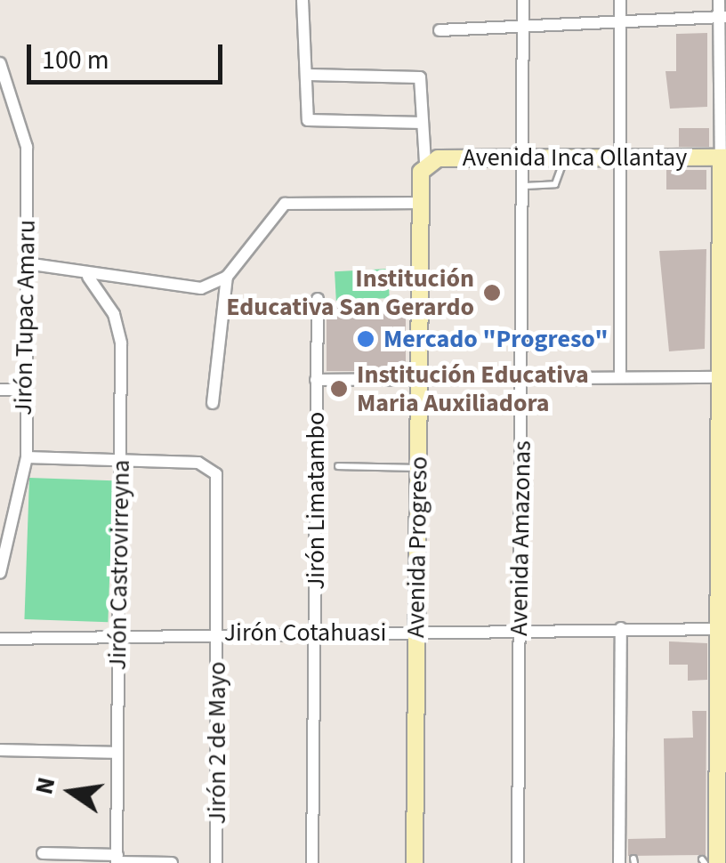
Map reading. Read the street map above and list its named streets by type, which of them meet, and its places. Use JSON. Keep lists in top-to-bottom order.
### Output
{
  "streets": {
    "street": [
      "Avenida Inca Ollantay",
      "Jirón Tupac Amaru",
      "Jirón Limatambo",
      "Avenida Amazonas",
      "Avenida Progreso",
      "Jirón Castrovirreyna",
      "Jirón Cotahuasi",
      "Jirón 2 de Mayo"
    ]
  },
  "crossings": [
    ["Avenida Inca Ollantay", "Avenida Amazonas"],
    ["Avenida Inca Ollantay", "Avenida Progreso"],
    ["Jirón Limatambo", "Jirón Cotahuasi"],
    ["Avenida Amazonas", "Jirón Cotahuasi"],
    ["Avenida Progreso", "Jirón Cotahuasi"],
    ["Jirón Castrovirreyna", "Jirón Cotahuasi"],
    ["Jirón Castrovirreyna", "Jirón 2 de Mayo"],
    ["Jirón Cotahuasi", "Jirón 2 de Mayo"]
  ],
  "places": ["Institución Educativa San Gerardo", "Mercado \"Progreso\"", "Institución Educativa Maria Auxiliadora"],
  "scale_bar": "100 m",
  "north": "left"
}
